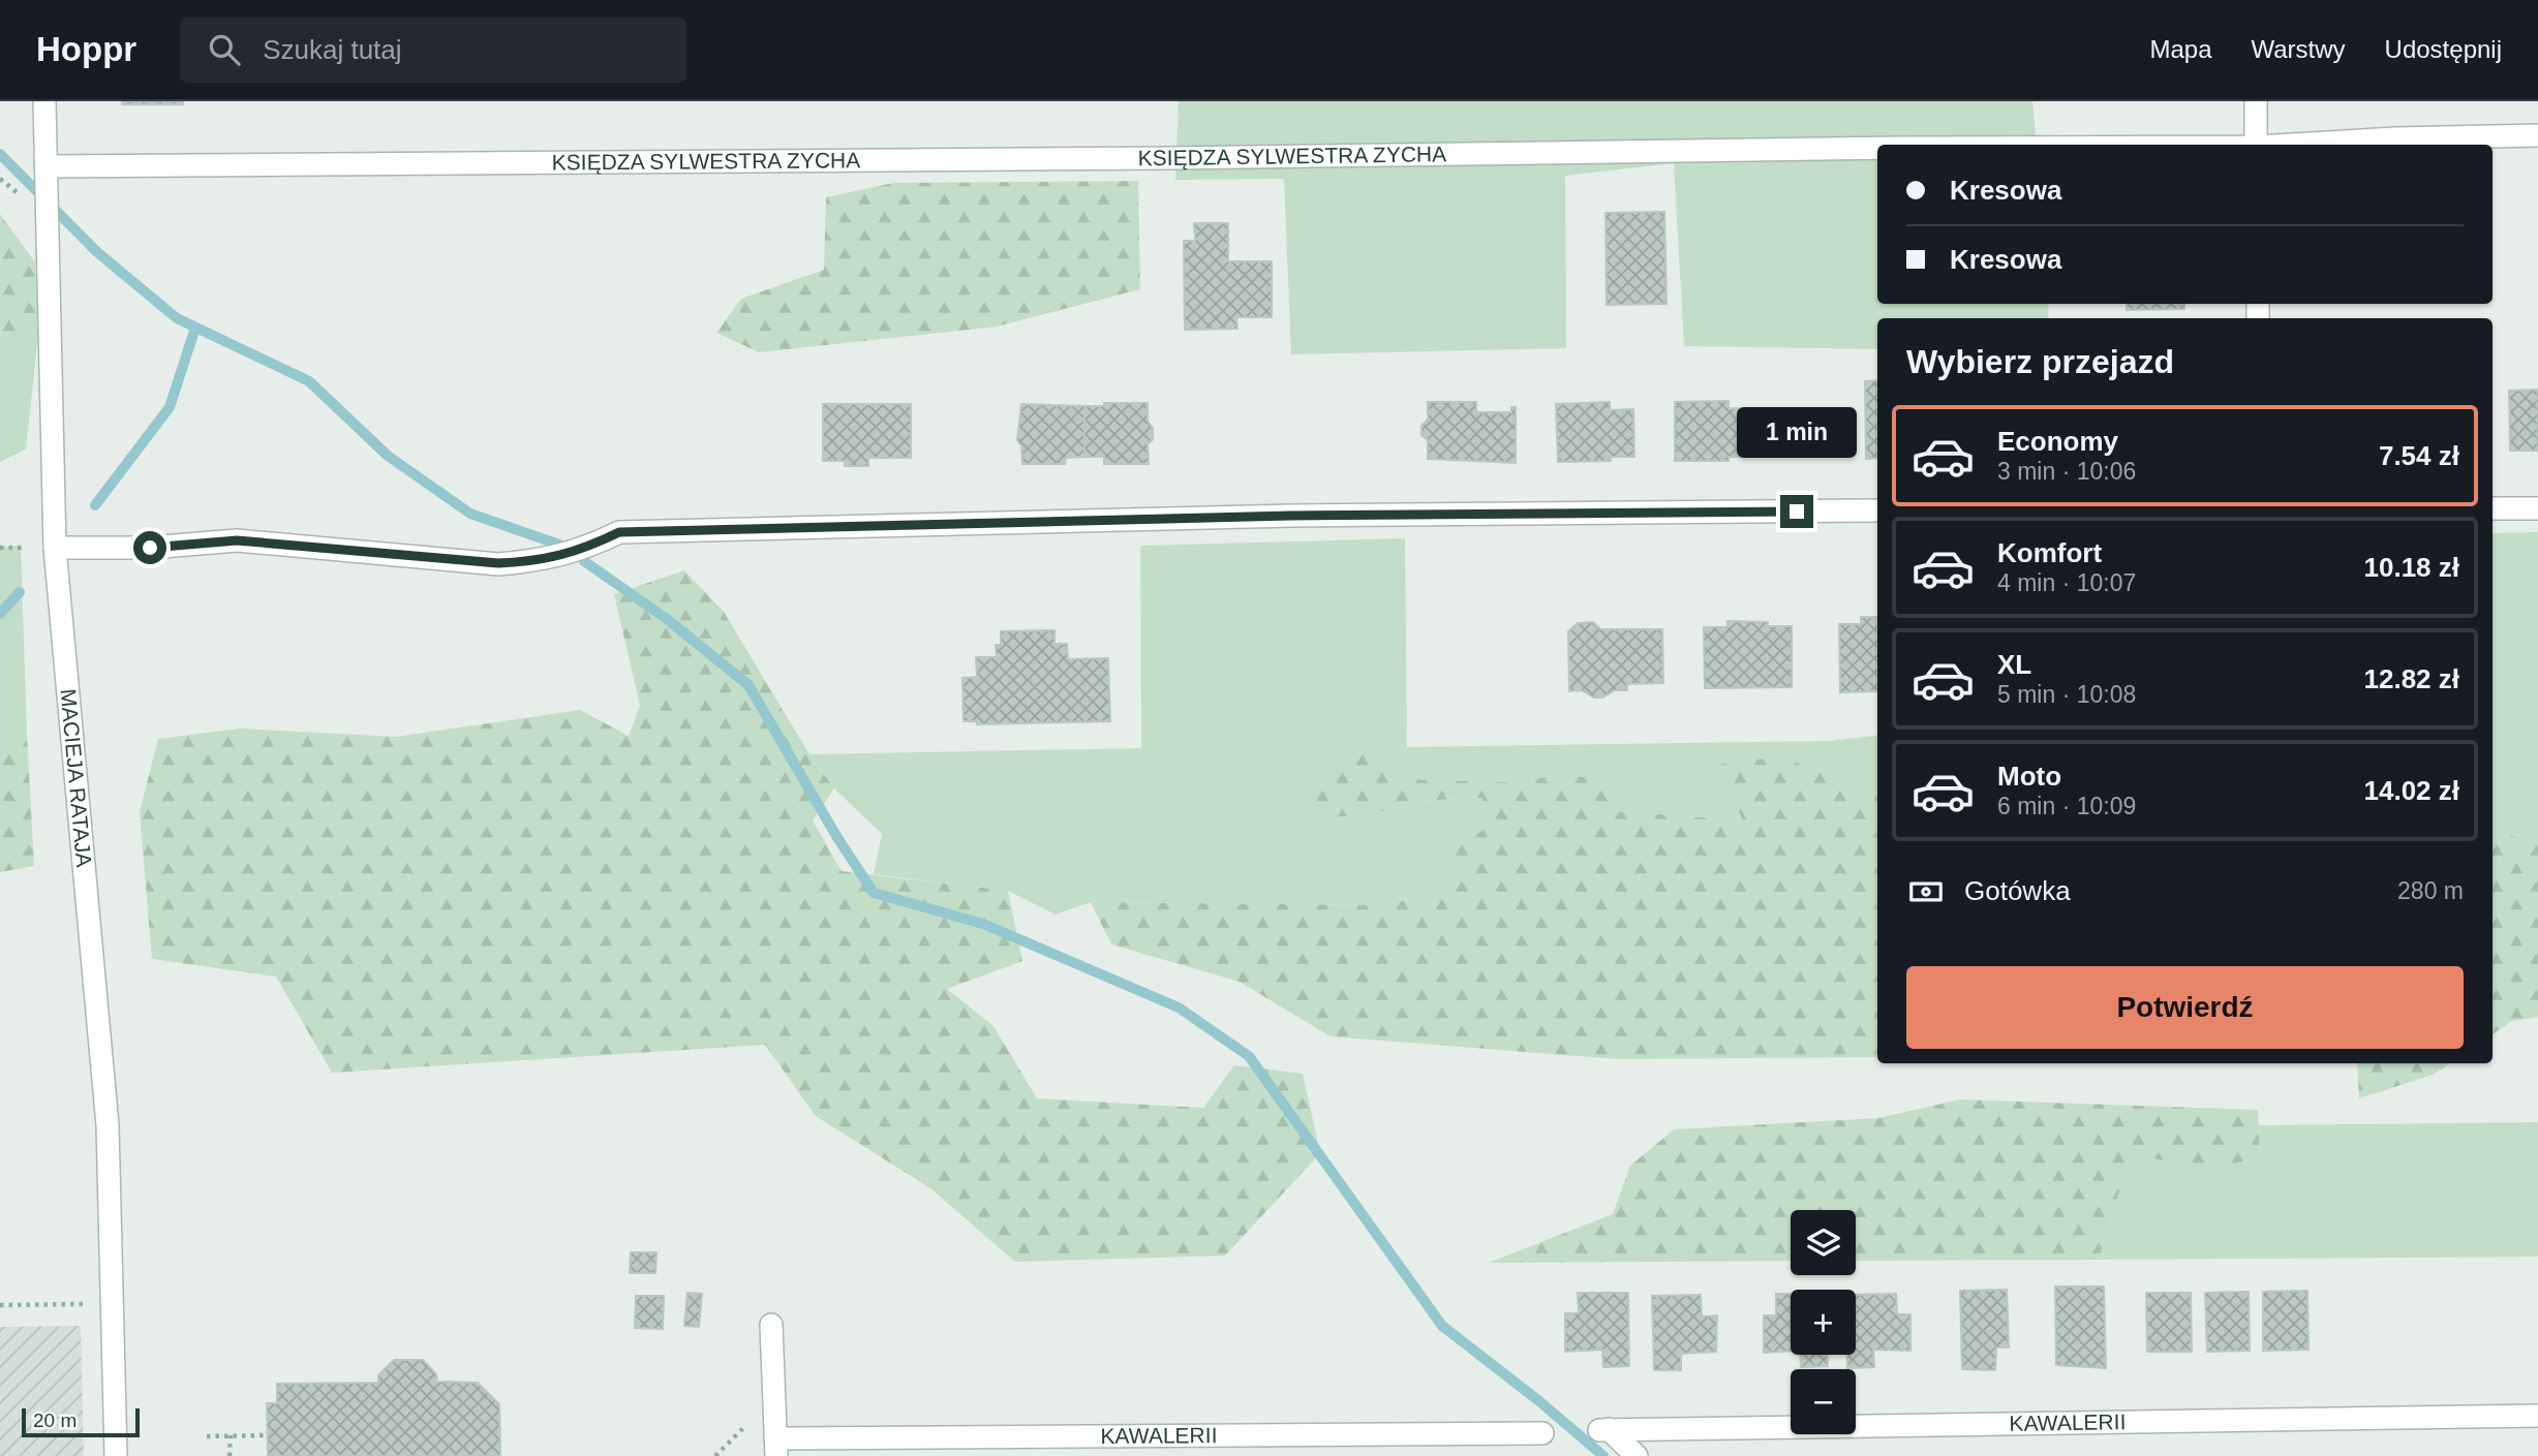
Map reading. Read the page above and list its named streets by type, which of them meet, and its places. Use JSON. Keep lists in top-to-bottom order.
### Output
{
  "streets": {
    "street": ["KSIĘDZA SYLWESTRA ZYCHA", "MACIEJA RATAJA", "KAWALERII"]
  },
  "crossings": [
    ["KSIĘDZA SYLWESTRA ZYCHA", "MACIEJA RATAJA"]
  ],
  "scale_bar": "20 m",
  "page": {
    "header": "Hoppr",
    "search": "Szukaj tutaj",
    "nav": ["Mapa", "Warstwy", "Udostępnij"],
    "banner": ["Kresowa", "Kresowa"],
    "heading": "Wybierz przejazd",
    "list": [
      {
        "name": "Economy",
        "note": "3 min · 10:06",
        "value": "7.54 zł"
      },
      {
        "name": "Komfort",
        "note": "4 min · 10:07",
        "value": "10.18 zł"
      },
      {
        "name": "XL",
        "note": "5 min · 10:08",
        "value": "12.82 zł"
      },
      {
        "name": "Moto",
        "note": "6 min · 10:09",
        "value": "14.02 zł"
      }
    ],
    "bubble": "1 min",
    "pay": ["Gotówka", "280 m"],
    "buttons": "Potwierdź",
    "map_buttons": ["+", "−"],
    "scale": "20 m"
  }
}
